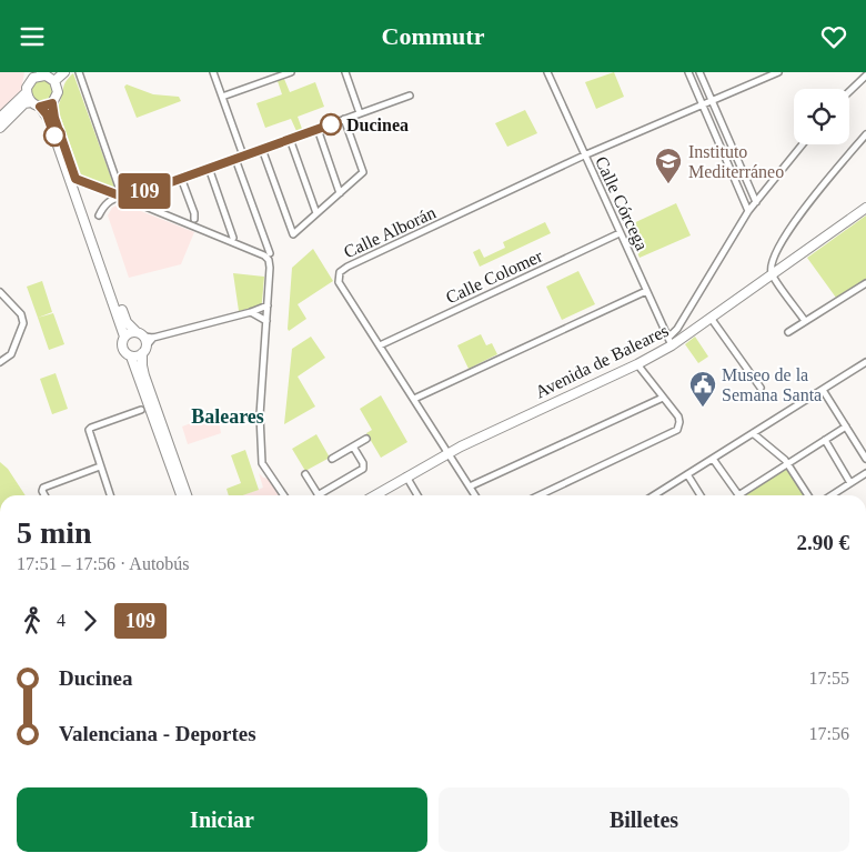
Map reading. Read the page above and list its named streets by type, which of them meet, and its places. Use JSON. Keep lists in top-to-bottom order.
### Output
{
  "streets": {
    "main road": ["Avenida de Baleares"],
    "street": ["Calle Córcega", "Calle Alborán", "Calle Colomer"]
  },
  "crossings": [
    ["Calle Córcega", "Calle Alborán"],
    ["Calle Córcega", "Calle Colomer"],
    ["Calle Córcega", "Avenida de Baleares"],
    ["Calle Alborán", "Calle Colomer"],
    ["Calle Alborán", "Avenida de Baleares"]
  ],
  "districts": ["Baleares"],
  "places": {
    "other": ["Ducinea"],
    "school or university": ["Instituto Mediterráneo"],
    "public building": ["Museo de la Semana Santa"]
  },
  "lines": ["bus line 109"],
  "page": {
    "header": "Commutr",
    "on_map": "109",
    "heading": ["5 min", "17:51 – 17:56 · Autobús", "2.90 €"],
    "legs": ["4", "109"],
    "list": [
      {
        "name": "Ducinea",
        "value": "17:55"
      },
      {
        "name": "Valenciana - Deportes",
        "value": "17:56"
      }
    ],
    "buttons": ["Iniciar", "Billetes"]
  }
}
